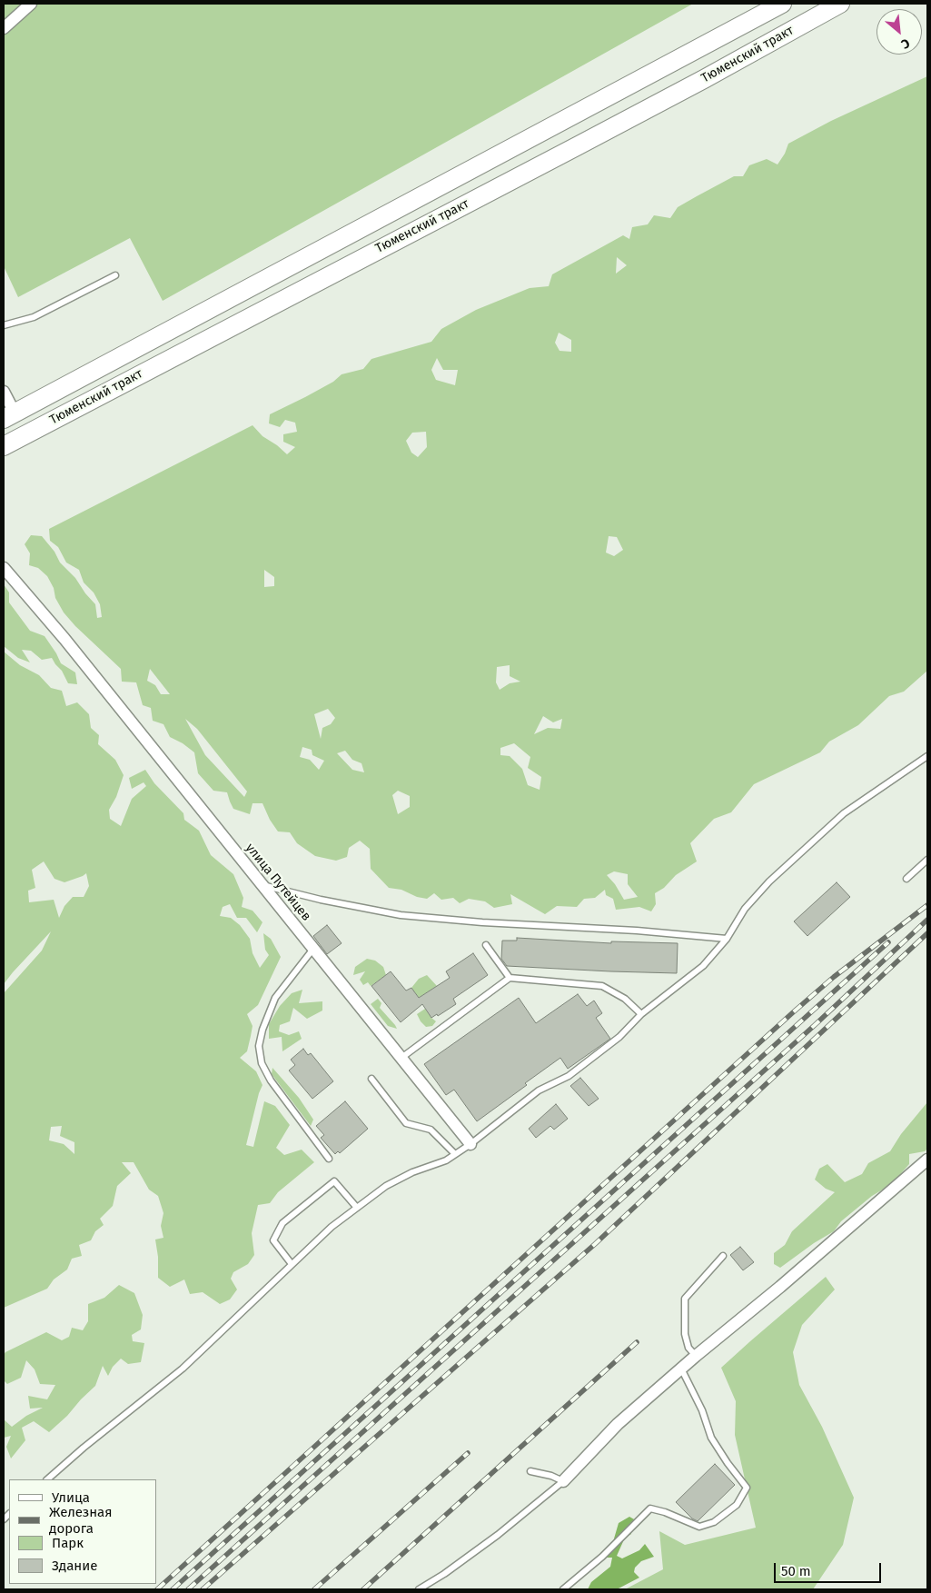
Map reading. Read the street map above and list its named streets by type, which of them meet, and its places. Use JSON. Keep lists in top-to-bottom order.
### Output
{
  "streets": {
    "main road": ["Тюменский тракт"],
    "street": ["улица Путейцев"]
  },
  "legend": [
    "Улица",
    "Железная дорога",
    "Парк",
    "Здание"
  ],
  "scale_bar": "50 m",
  "north": "bottom right"
}
